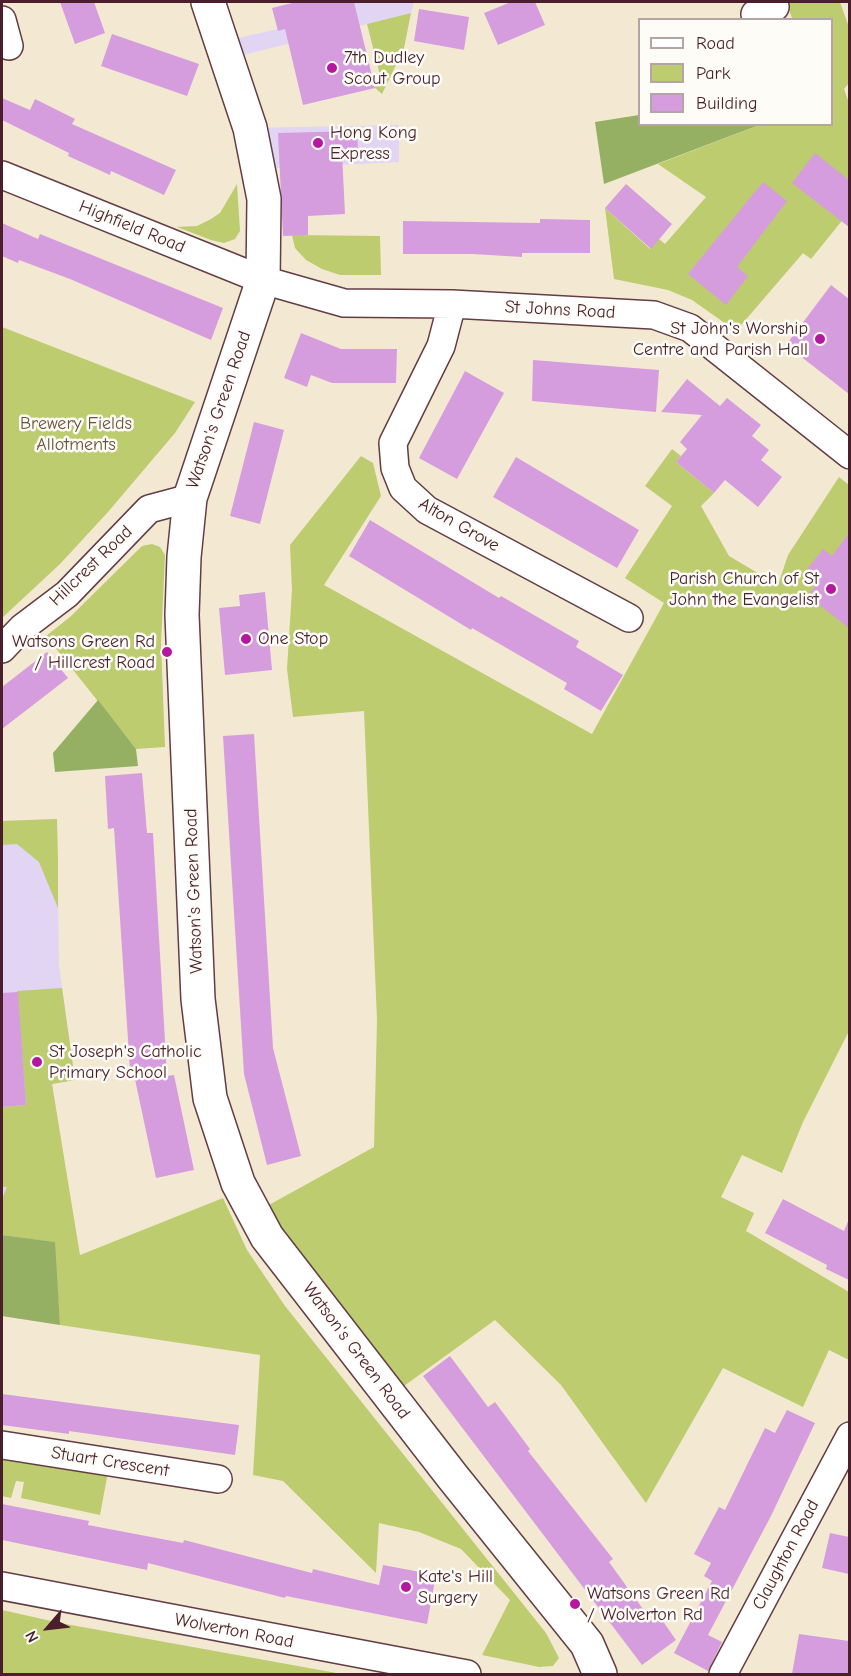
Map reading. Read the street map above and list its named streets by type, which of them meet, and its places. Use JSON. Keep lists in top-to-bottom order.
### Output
{
  "streets": {
    "street": [
      "Highfield Road",
      "St Johns Road",
      "Watson's Green Road",
      "Alton Grove",
      "Hillcrest Road",
      "Stuart Crescent",
      "Claughton Road",
      "Wolverton Road"
    ]
  },
  "crossings": [
    ["Highfield Road", "St Johns Road"],
    ["Highfield Road", "Watson's Green Road"],
    ["St Johns Road", "Watson's Green Road"],
    ["St Johns Road", "Alton Grove"],
    ["Watson's Green Road", "Hillcrest Road"]
  ],
  "parks": ["Brewery Fields Allotments"],
  "places": [
    "7th Dudley Scout Group",
    "Hong Kong Express",
    "St John's Worship Centre and Parish Hall",
    "Parish Church of St John the Evangelist",
    "One Stop",
    "Watsons Green Rd / Hillcrest Road",
    "St Joseph's Catholic Primary School",
    "Kate's Hill Surgery",
    "Watsons Green Rd / Wolverton Rd"
  ],
  "legend": ["Road", "Park", "Building"],
  "north": "bottom left"
}
